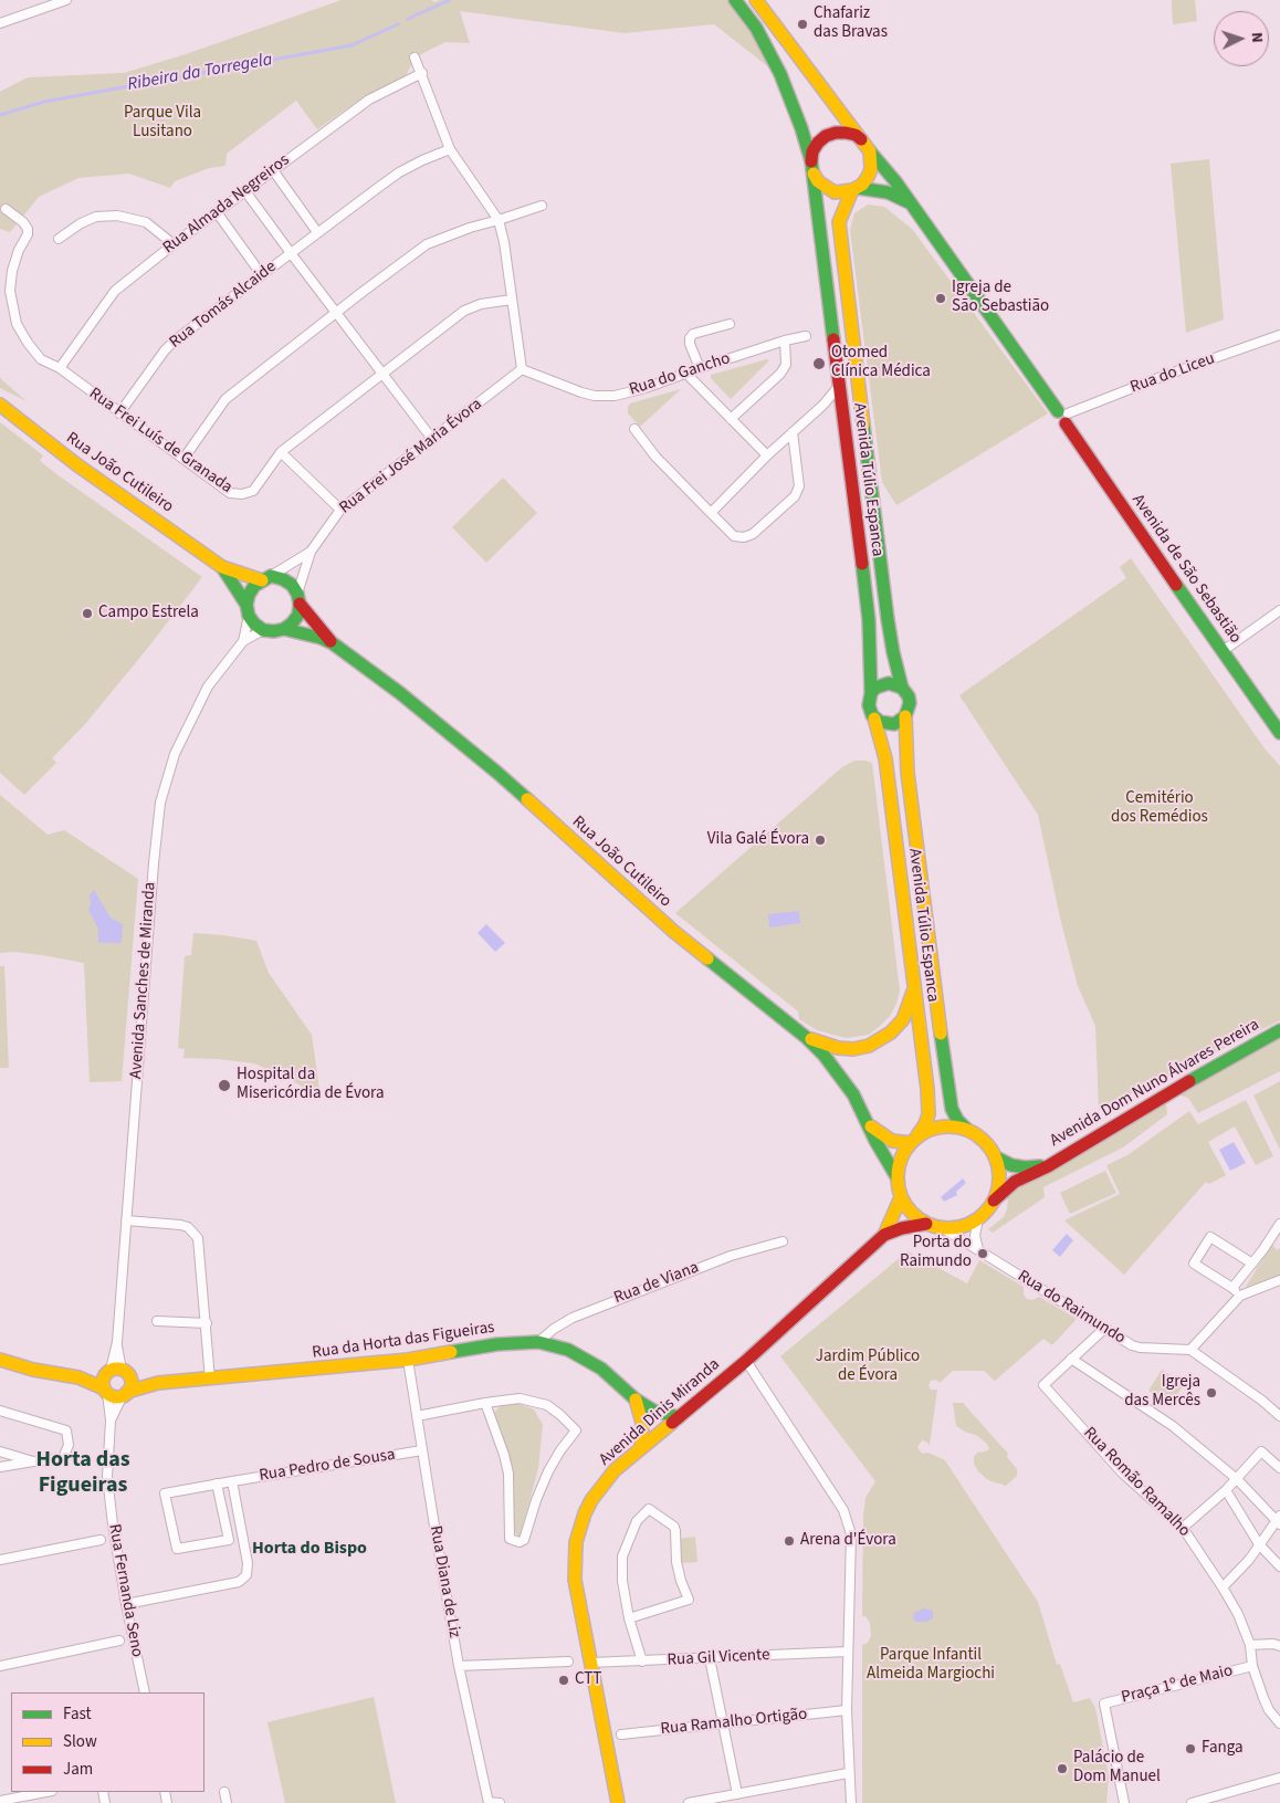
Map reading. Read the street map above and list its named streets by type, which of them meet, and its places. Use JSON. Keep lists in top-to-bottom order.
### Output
{
  "streets": {
    "main road": [
      "Rua João Cutileiro",
      "Avenida Túlio Espanca",
      "Avenida de São Sebastião",
      "Avenida Dom Nuno Álvares Pereira",
      "Rua da Horta das Figueiras",
      "Avenida Dinis Miranda"
    ],
    "street": [
      "Rua Almada Negreiros",
      "Rua Tomás Alcaide",
      "Rua do Liceu",
      "Rua do Gancho",
      "Rua Frei Luís de Granada",
      "Rua Frei José Maria Évora",
      "Avenida Sanches de Miranda",
      "Rua de Viana",
      "Rua do Raimundo",
      "Rua Pedro de Sousa",
      "Rua Romão Ramalho",
      "Rua Diana de Liz",
      "Rua Fernanda Seno",
      "Rua Gil Vicente",
      "Praça 1º de Maio",
      "Rua Ramalho Ortigão"
    ]
  },
  "crossings": [
    ["Rua Almada Negreiros", "Rua Frei Luís de Granada"],
    ["Rua Tomás Alcaide", "Rua Frei Luís de Granada"],
    ["Rua do Liceu", "Avenida de São Sebastião"],
    ["Rua do Gancho", "Rua Frei José Maria Évora"],
    ["Rua Frei José Maria Évora", "Rua João Cutileiro"],
    ["Rua Frei José Maria Évora", "Avenida Sanches de Miranda"],
    ["Rua João Cutileiro", "Avenida Túlio Espanca"],
    ["Rua João Cutileiro", "Avenida Sanches de Miranda"],
    ["Rua João Cutileiro", "Avenida Dom Nuno Álvares Pereira"],
    ["Rua João Cutileiro", "Rua do Raimundo"],
    ["Rua João Cutileiro", "Avenida Dinis Miranda"],
    ["Avenida Túlio Espanca", "Avenida de São Sebastião"],
    ["Avenida Túlio Espanca", "Avenida Dom Nuno Álvares Pereira"],
    ["Avenida Túlio Espanca", "Rua do Raimundo"],
    ["Avenida Túlio Espanca", "Avenida Dinis Miranda"],
    ["Avenida Sanches de Miranda", "Rua da Horta das Figueiras"],
    ["Avenida Dom Nuno Álvares Pereira", "Rua do Raimundo"],
    ["Avenida Dom Nuno Álvares Pereira", "Avenida Dinis Miranda"],
    ["Rua de Viana", "Rua da Horta das Figueiras"],
    ["Rua do Raimundo", "Avenida Dinis Miranda"],
    ["Rua da Horta das Figueiras", "Avenida Dinis Miranda"],
    ["Rua da Horta das Figueiras", "Rua Diana de Liz"],
    ["Rua da Horta das Figueiras", "Rua Fernanda Seno"],
    ["Avenida Dinis Miranda", "Rua Gil Vicente"],
    ["Rua Pedro de Sousa", "Rua Diana de Liz"],
    ["Rua Romão Ramalho", "Praça 1º de Maio"]
  ],
  "districts": ["Horta das Figueiras", "Horta do Bispo"],
  "water": ["Ribeira da Torregela"],
  "parks": [
    "Parque Vila Lusitano",
    "Cemitério dos Remédios",
    "Jardim Público de Évora",
    "Parque Infantil Almeida Margiochi"
  ],
  "places": [
    "Chafariz das Bravas",
    "Igreja de São Sebastião",
    "Otomed Clínica Médica",
    "Campo Estrela",
    "Vila Galé Évora",
    "Hospital da Misericórdia de Évora",
    "Porta do Raimundo",
    "Igreja das Mercês",
    "Arena d'Évora",
    "CTT",
    "Fanga",
    "Palácio de Dom Manuel"
  ],
  "legend": ["Fast", "Slow", "Jam"],
  "north": "right"
}
